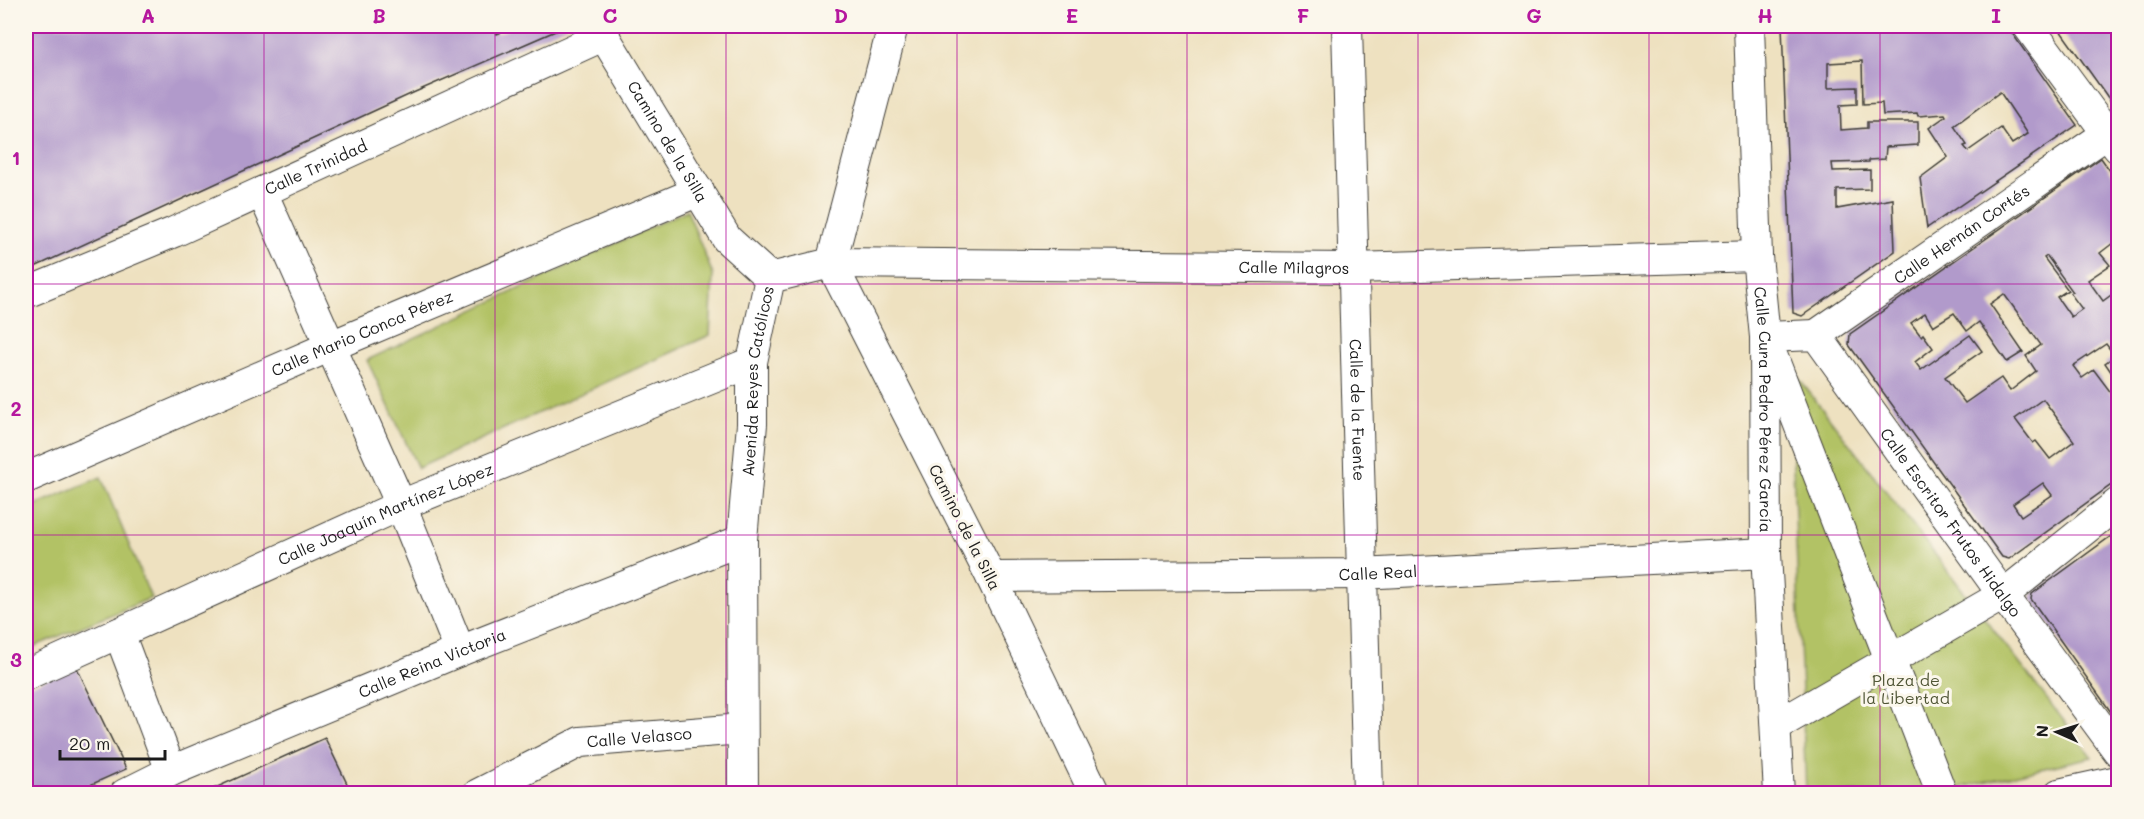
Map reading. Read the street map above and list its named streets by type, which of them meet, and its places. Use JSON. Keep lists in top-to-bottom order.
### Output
{
  "streets": {
    "street": [
      "Camino de la Silla",
      "Calle Trinidad",
      "Calle Hernán Cortés",
      "Calle Milagros",
      "Calle Mario Conca Pérez",
      "Avenida Reyes Católicos",
      "Calle de la Fuente",
      "Calle Cura Pedro Pérez García",
      "Calle Joaquín Martínez López",
      "Calle Escritor Frutos Hidalgo",
      "Calle Real",
      "Calle Reina Victoria",
      "Calle Velasco"
    ]
  },
  "crossings": [
    ["Camino de la Silla", "Calle Trinidad"],
    ["Camino de la Silla", "Calle Milagros"],
    ["Camino de la Silla", "Calle Mario Conca Pérez"],
    ["Camino de la Silla", "Avenida Reyes Católicos"],
    ["Camino de la Silla", "Calle Real"],
    ["Calle Hernán Cortés", "Calle Escritor Frutos Hidalgo"],
    ["Calle Milagros", "Avenida Reyes Católicos"],
    ["Calle Milagros", "Calle de la Fuente"],
    ["Calle Milagros", "Calle Cura Pedro Pérez García"],
    ["Avenida Reyes Católicos", "Calle Joaquín Martínez López"],
    ["Avenida Reyes Católicos", "Calle Reina Victoria"],
    ["Avenida Reyes Católicos", "Calle Velasco"],
    ["Calle de la Fuente", "Calle Real"],
    ["Calle Cura Pedro Pérez García", "Calle Real"]
  ],
  "parks": ["Plaza de la Libertad"],
  "scale_bar": "20 m",
  "north": "left",
  "grid": {
    "columns": [
      "A",
      "B",
      "C",
      "D",
      "E",
      "F",
      "G",
      "H",
      "I"
    ],
    "rows": ["1", "2", "3"]
  }
}
